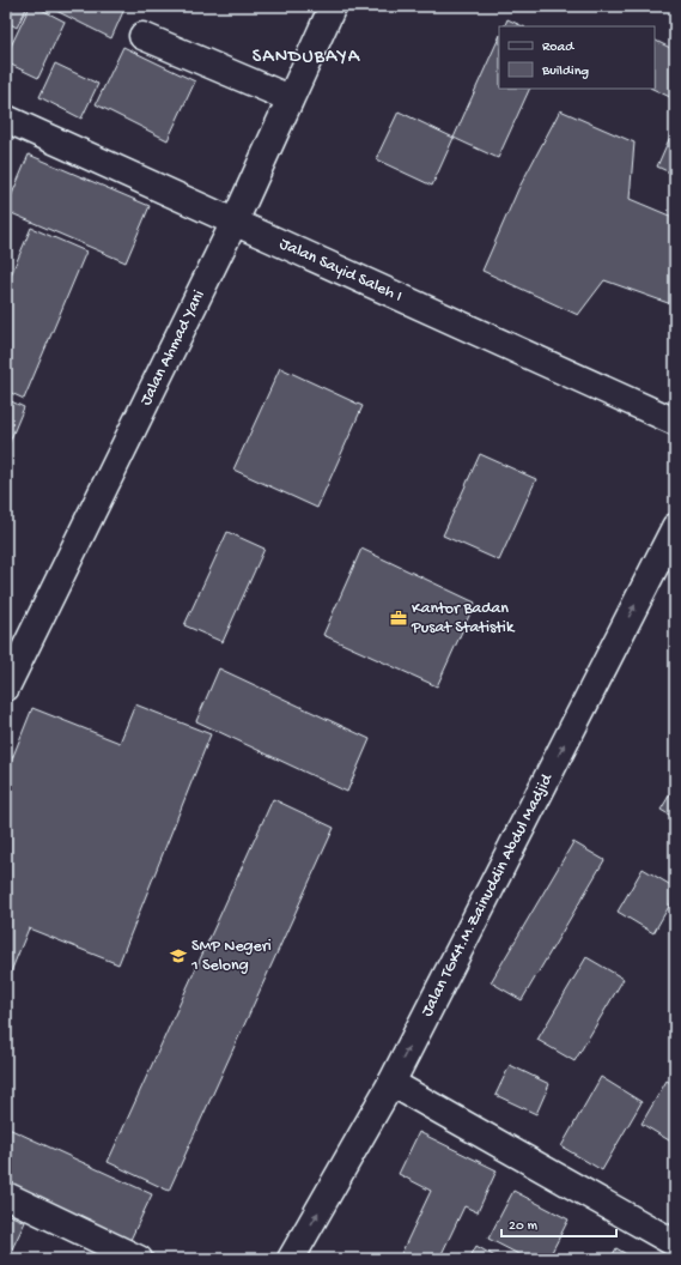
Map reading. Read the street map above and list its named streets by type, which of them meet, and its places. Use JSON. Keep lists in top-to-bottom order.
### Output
{
  "streets": {
    "street": ["Jalan Sayid Saleh I", "Jalan Ahmad Yani", "Jalan TGKH.M.Zainuddin Abdul Madjid"]
  },
  "crossings": [
    ["Jalan Sayid Saleh I", "Jalan Ahmad Yani"]
  ],
  "one_way": ["Jalan TGKH.M.Zainuddin Abdul Madjid"],
  "districts": ["SANDUBAYA"],
  "places": {
    "office": ["Kantor Badan Pusat Statistik"],
    "school or university": ["SMP Negeri 1 Selong"]
  },
  "legend": ["Road", "Building"],
  "scale_bar": "20 m"
}
